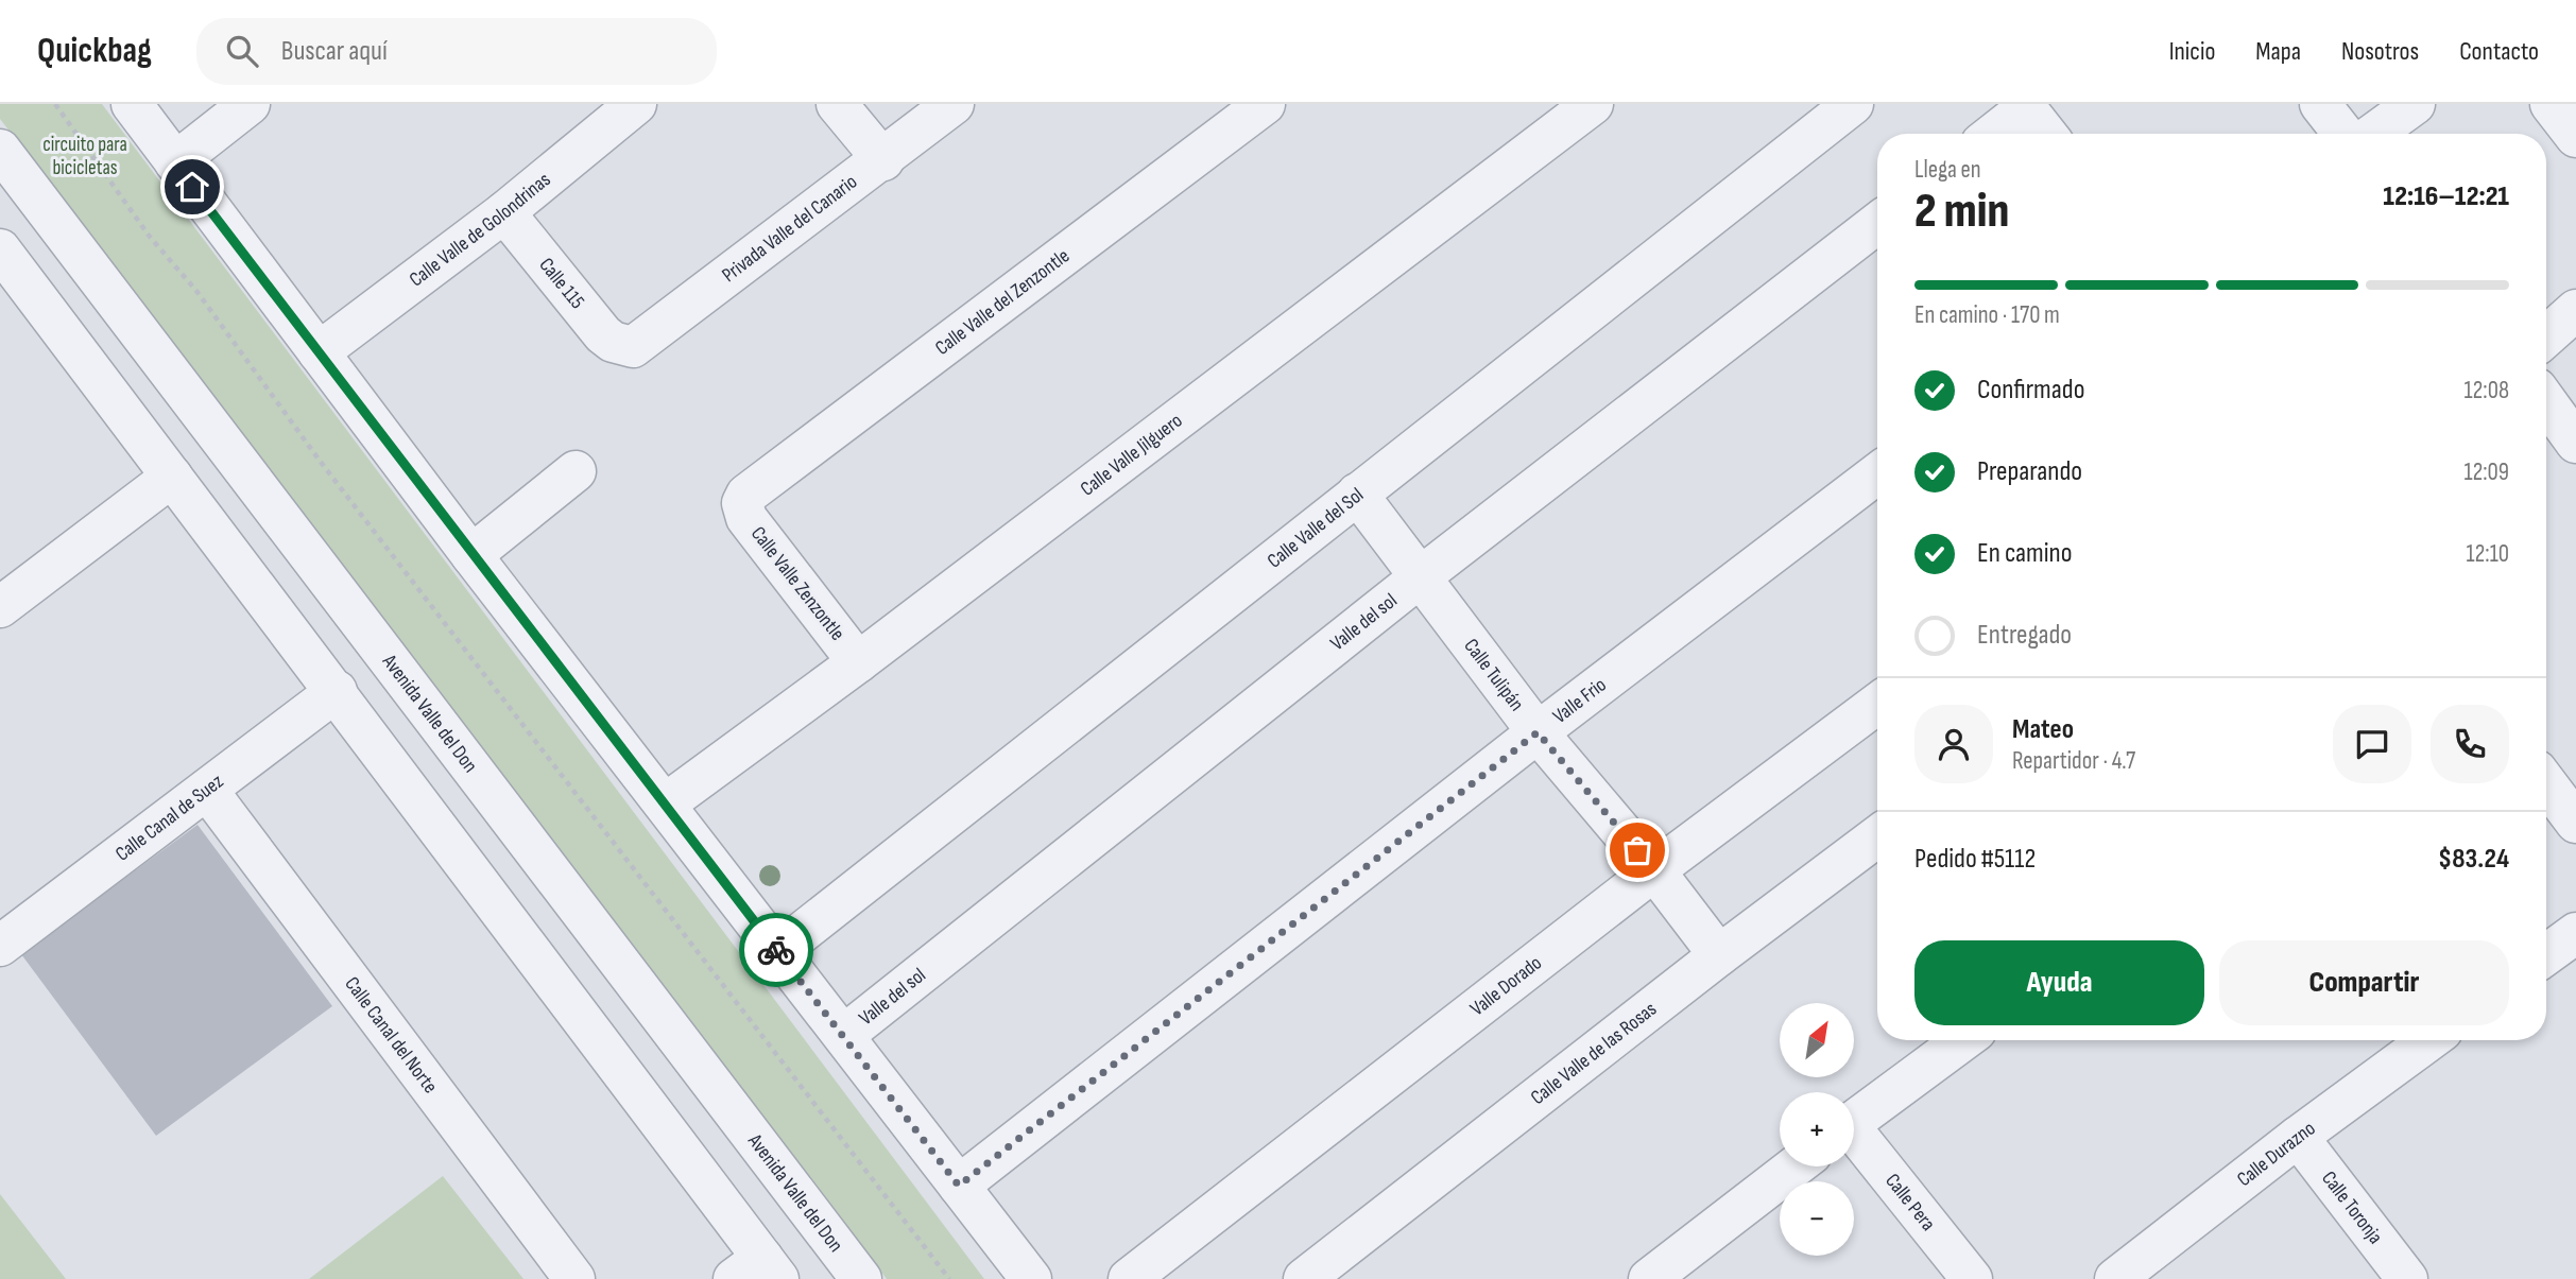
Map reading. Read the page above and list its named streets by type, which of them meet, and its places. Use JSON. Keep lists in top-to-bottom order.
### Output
{
  "streets": {
    "street": [
      "Calle Valle de Golondrinas",
      "Privada Valle del Canario",
      "Calle 115",
      "Calle Valle del Zenzontle",
      "Calle Valle Jilguero",
      "Calle Valle del Sol",
      "Calle Valle Zenzontle",
      "Valle del sol",
      "Calle Tulipán",
      "Valle Frio",
      "Avenida Valle del Don",
      "Calle Canal de Suez",
      "Valle Dorado",
      "Calle Canal del Norte",
      "Calle Valle de las Rosas",
      "Calle Durazno",
      "Calle Pera",
      "Calle Toronja"
    ]
  },
  "crossings": [
    ["Calle Valle de Golondrinas", "Calle 115"],
    ["Privada Valle del Canario", "Calle 115"],
    ["Calle Valle del Zenzontle", "Calle Valle Zenzontle"],
    ["Calle Valle Jilguero", "Calle Valle Zenzontle"],
    ["Calle Valle del Sol", "Calle Tulipán"],
    ["Valle del sol", "Calle Tulipán"],
    ["Calle Tulipán", "Valle Frio"],
    ["Calle Tulipán", "Valle Dorado"],
    ["Calle Tulipán", "Calle Valle de las Rosas"],
    ["Calle Canal de Suez", "Calle Canal del Norte"],
    ["Calle Durazno", "Calle Toronja"]
  ],
  "parks": ["circuito para bicicletas"],
  "north": "top right",
  "page": {
    "header": "Quickbag",
    "search": "Buscar aquí",
    "nav": [
      "Inicio",
      "Mapa",
      "Nosotros",
      "Contacto"
    ],
    "heading": ["2 min", "Llega en", "12:16–12:21"],
    "panel": [
      "Mateo",
      "Repartidor · 4.7",
      "Pedido #5112",
      "$83.24"
    ],
    "bar": "En camino · 170 m",
    "list": [
      ["Confirmado", "12:08"],
      ["Preparando", "12:09"],
      ["En camino", "12:10"],
      "Entregado"
    ],
    "buttons": ["Ayuda", "Compartir"],
    "map_buttons": ["+", "−"]
  }
}
